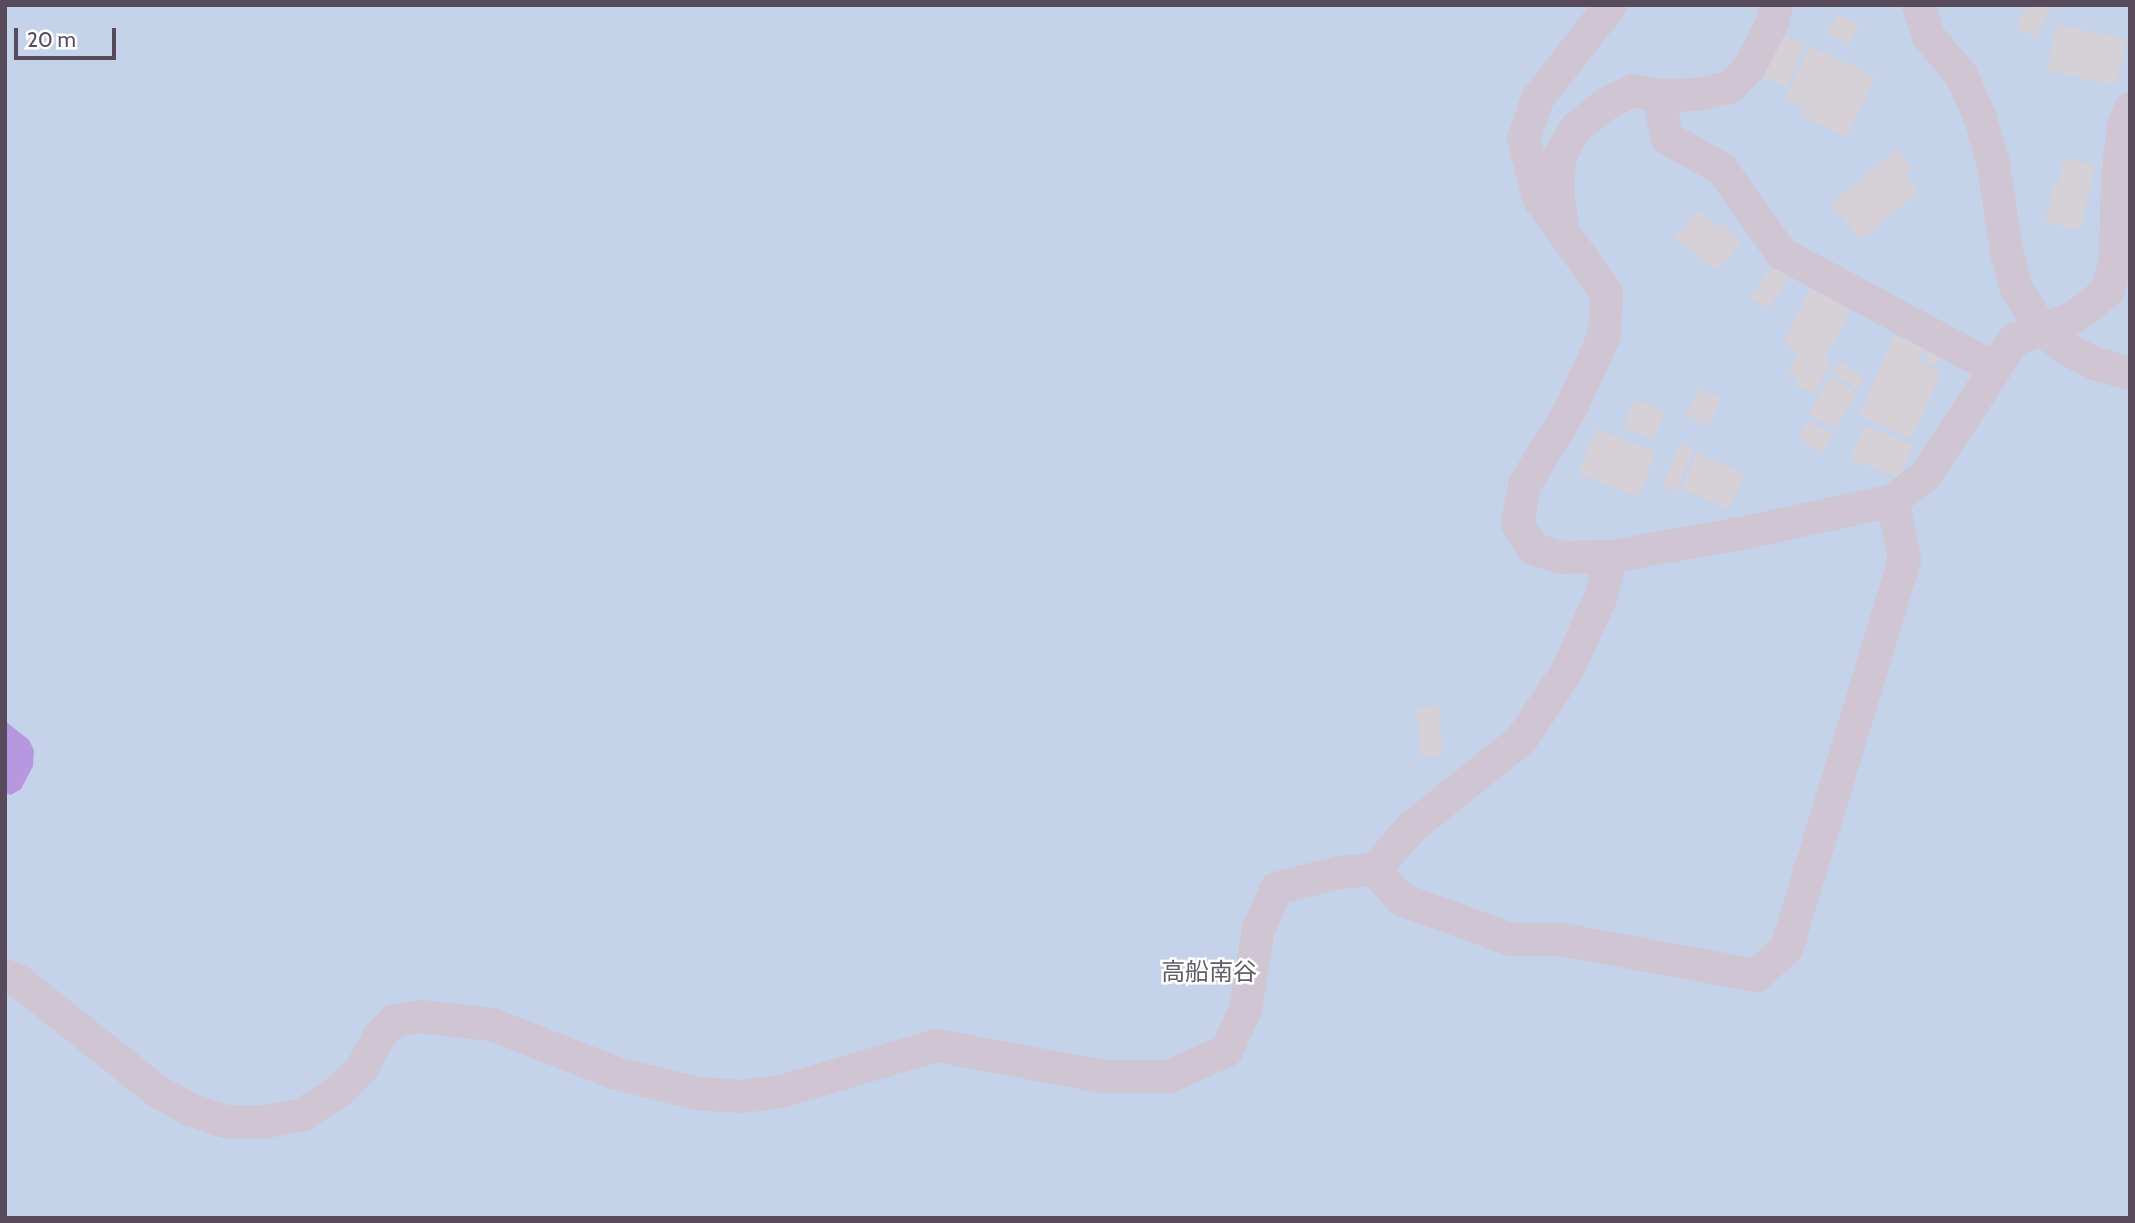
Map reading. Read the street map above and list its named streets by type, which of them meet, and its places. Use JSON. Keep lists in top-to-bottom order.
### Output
{
  "districts": ["高船南谷"],
  "scale_bar": "20 m"
}
